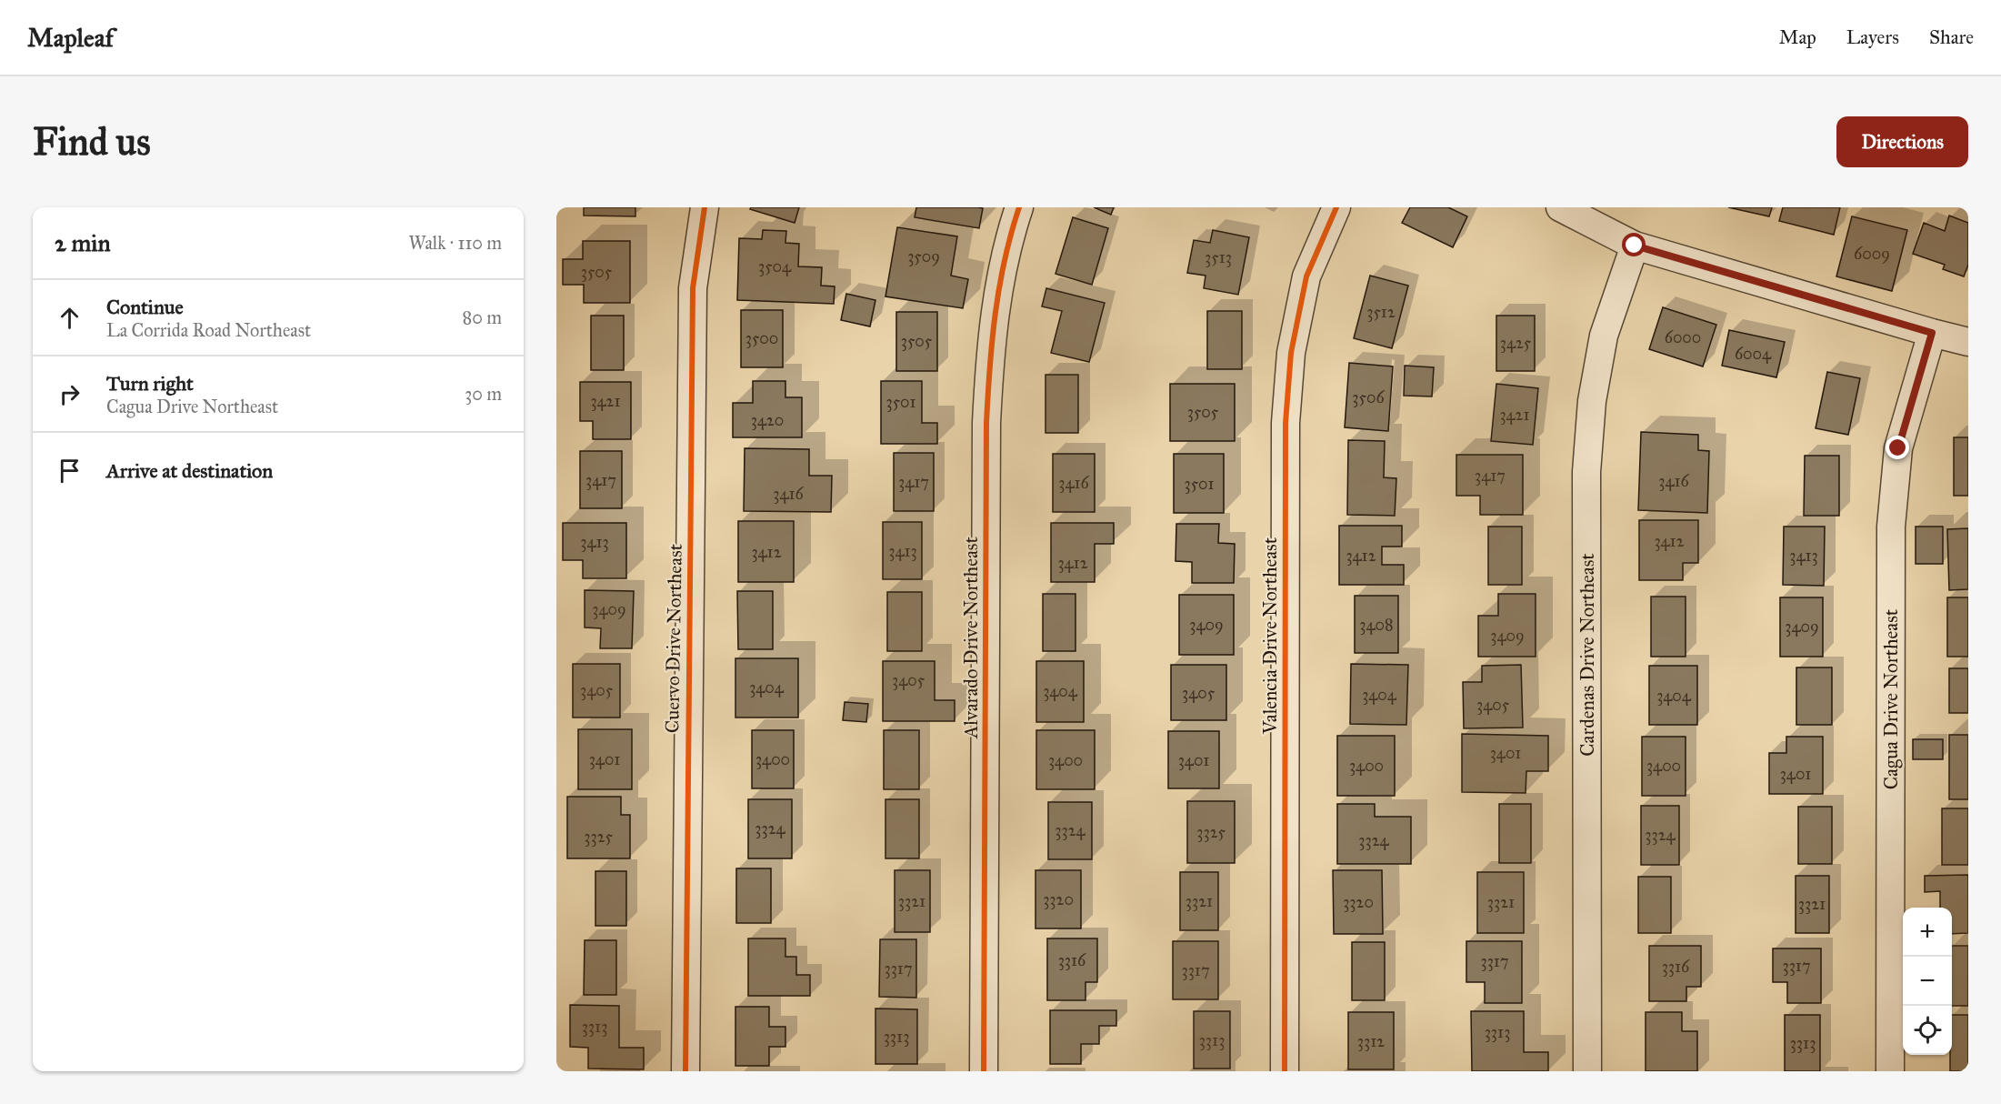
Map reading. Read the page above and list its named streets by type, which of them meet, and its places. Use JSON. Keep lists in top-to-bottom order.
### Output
{
  "streets": {
    "street": [
      "Valencia Drive Northeast",
      "Alvarado Drive Northeast",
      "Cuervo Drive Northeast",
      "Cardenas Drive Northeast",
      "Cagua Drive Northeast"
    ]
  },
  "house_numbers": [
    "6009",
    "3509",
    "3513",
    "3504",
    "3505",
    "3512",
    "6000",
    "3500",
    "3505",
    "3425",
    "6004",
    "3506",
    "3421",
    "3501",
    "3505",
    "3421",
    "3420",
    "3417",
    "3417",
    "3416",
    "3417",
    "3416",
    "3501",
    "3416",
    "3412",
    "3413",
    "3413",
    "3412",
    "3412",
    "3413",
    "3412",
    "3409",
    "3409",
    "3408",
    "3409",
    "3409",
    "3405",
    "3404",
    "3405",
    "3404",
    "3405",
    "3404",
    "3404",
    "3405",
    "3401",
    "3401",
    "3400",
    "3400",
    "3401",
    "3400",
    "3400",
    "3401",
    "3324",
    "3324",
    "3325",
    "3324",
    "3325",
    "3324",
    "3320",
    "3321",
    "3321",
    "3320",
    "3321",
    "3321",
    "3316",
    "3317",
    "3317",
    "3316",
    "3317",
    "3317",
    "3313",
    "3313",
    "3313",
    "3313",
    "3312",
    "3313"
  ],
  "page": {
    "header": "Mapleaf",
    "nav": ["Map", "Layers", "Share"],
    "buttons": "Directions",
    "title": "Find us",
    "heading": ["2 min", "Walk · 110 m"],
    "list": [
      ["Continue", "La Corrida Road Northeast", "80 m"],
      ["Turn right", "Cagua Drive Northeast", "30 m"],
      "Arrive at destination"
    ],
    "map_buttons": ["+", "−"]
  }
}
